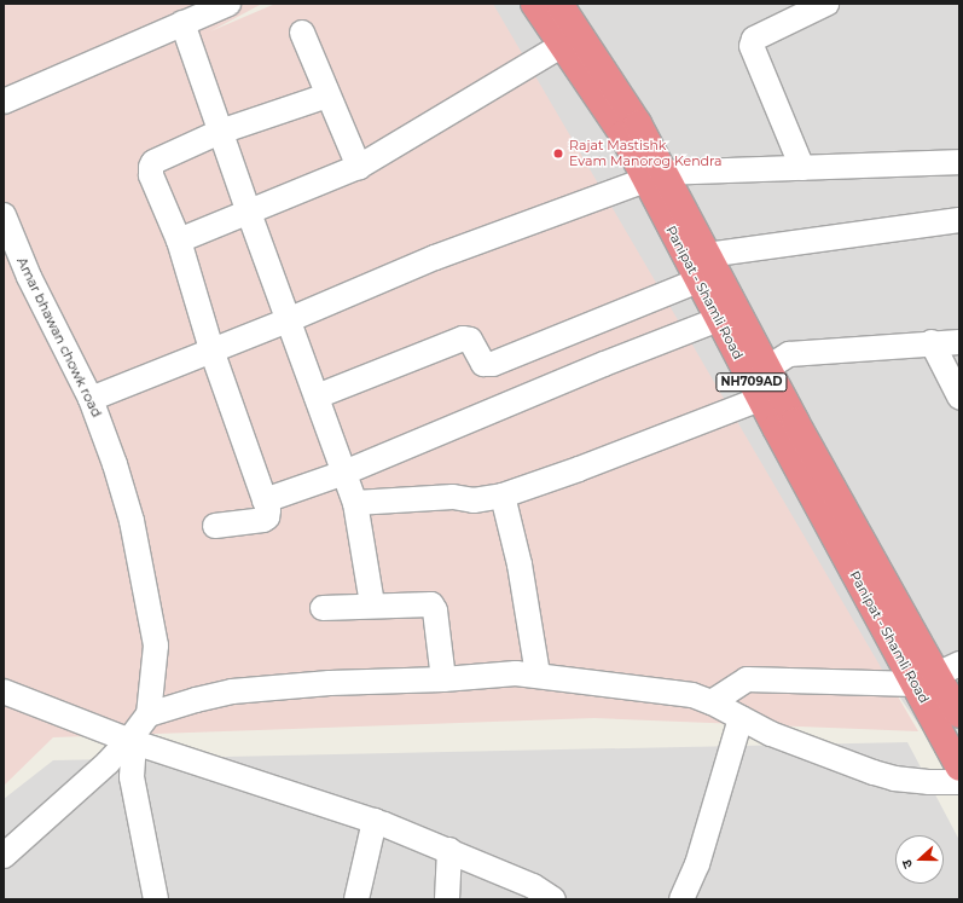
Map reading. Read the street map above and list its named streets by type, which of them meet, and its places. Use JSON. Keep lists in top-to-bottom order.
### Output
{
  "streets": {
    "highway": ["Panipat - Shamli Road", "NH709AD"],
    "street": ["Amar bhawan chowk road"]
  },
  "places": ["Rajat Mastishk Evam Manorog Kendra"],
  "north": "left"
}
